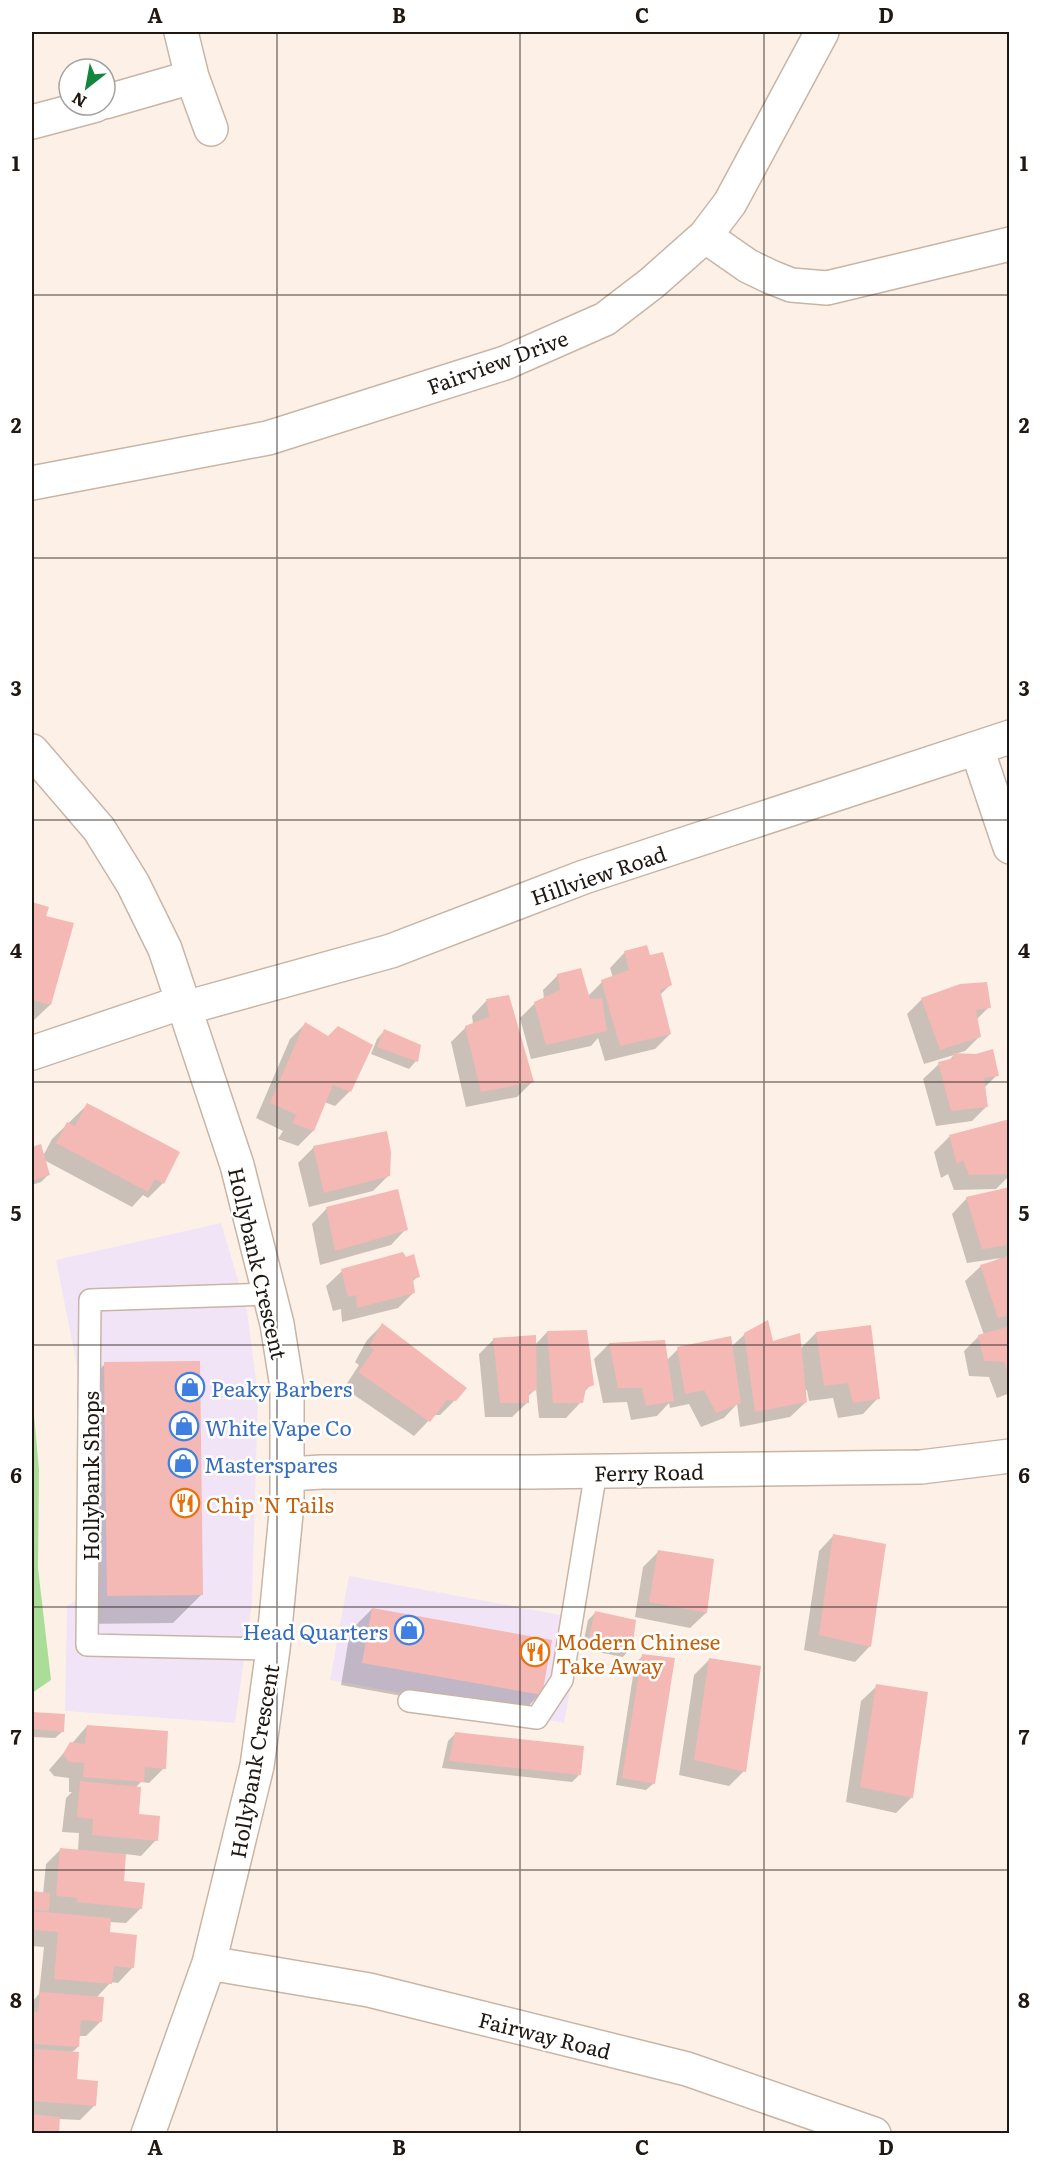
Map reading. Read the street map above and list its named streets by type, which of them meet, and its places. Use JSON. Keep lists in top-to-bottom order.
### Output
{
  "streets": {
    "street": [
      "Fairview Drive",
      "Hillview Road",
      "Hollybank Crescent",
      "Ferry Road",
      "Fairway Road"
    ],
    "lane": ["Hollybank Shops"]
  },
  "crossings": [
    ["Hillview Road", "Hollybank Crescent"],
    ["Hollybank Crescent", "Ferry Road"],
    ["Hollybank Crescent", "Hollybank Shops"],
    ["Hollybank Crescent", "Fairway Road"]
  ],
  "places": {
    "shop": [
      "Peaky Barbers",
      "White Vape Co",
      "Masterspares",
      "Head Quarters"
    ],
    "restaurant": ["Chip 'N Tails", "Modern Chinese Take Away"]
  },
  "north": "bottom left",
  "grid": {
    "columns": [
      "A",
      "B",
      "C",
      "D"
    ],
    "rows": [
      "1",
      "2",
      "3",
      "4",
      "5",
      "6",
      "7",
      "8"
    ]
  }
}
